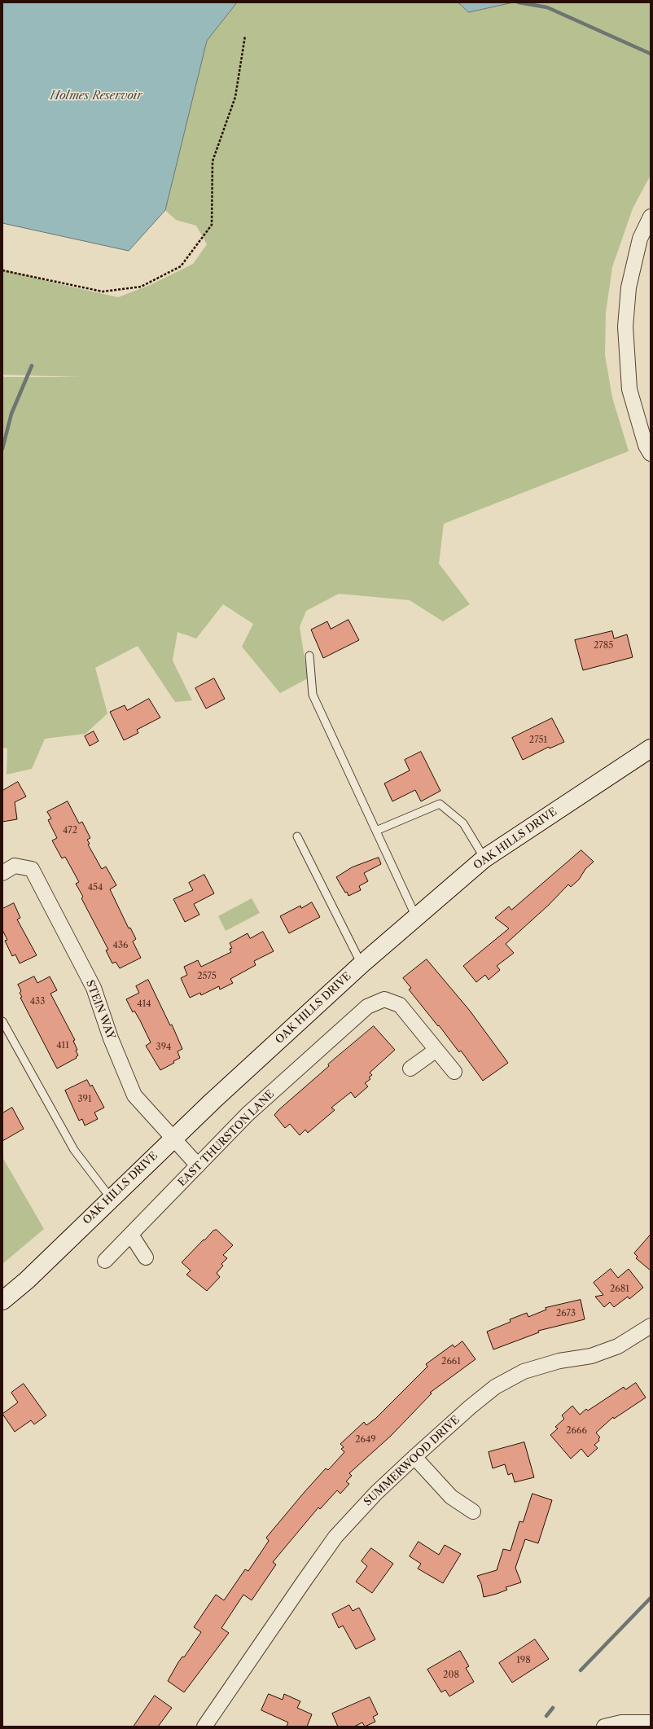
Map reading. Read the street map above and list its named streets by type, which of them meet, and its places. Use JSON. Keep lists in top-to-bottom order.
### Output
{
  "streets": {
    "main road": ["OAK HILLS DRIVE"],
    "street": ["STEIN WAY", "EAST THURSTON LANE", "SUMMERWOOD DRIVE"]
  },
  "crossings": [
    ["OAK HILLS DRIVE", "STEIN WAY"],
    ["STEIN WAY", "EAST THURSTON LANE"]
  ],
  "water": ["Holmes Reservoir"],
  "house_numbers": [
    "2785",
    "2751",
    "472",
    "454",
    "436",
    "2575",
    "433",
    "414",
    "411",
    "394",
    "391",
    "2681",
    "2673",
    "2661",
    "2666",
    "2649",
    "198",
    "208"
  ]
}
